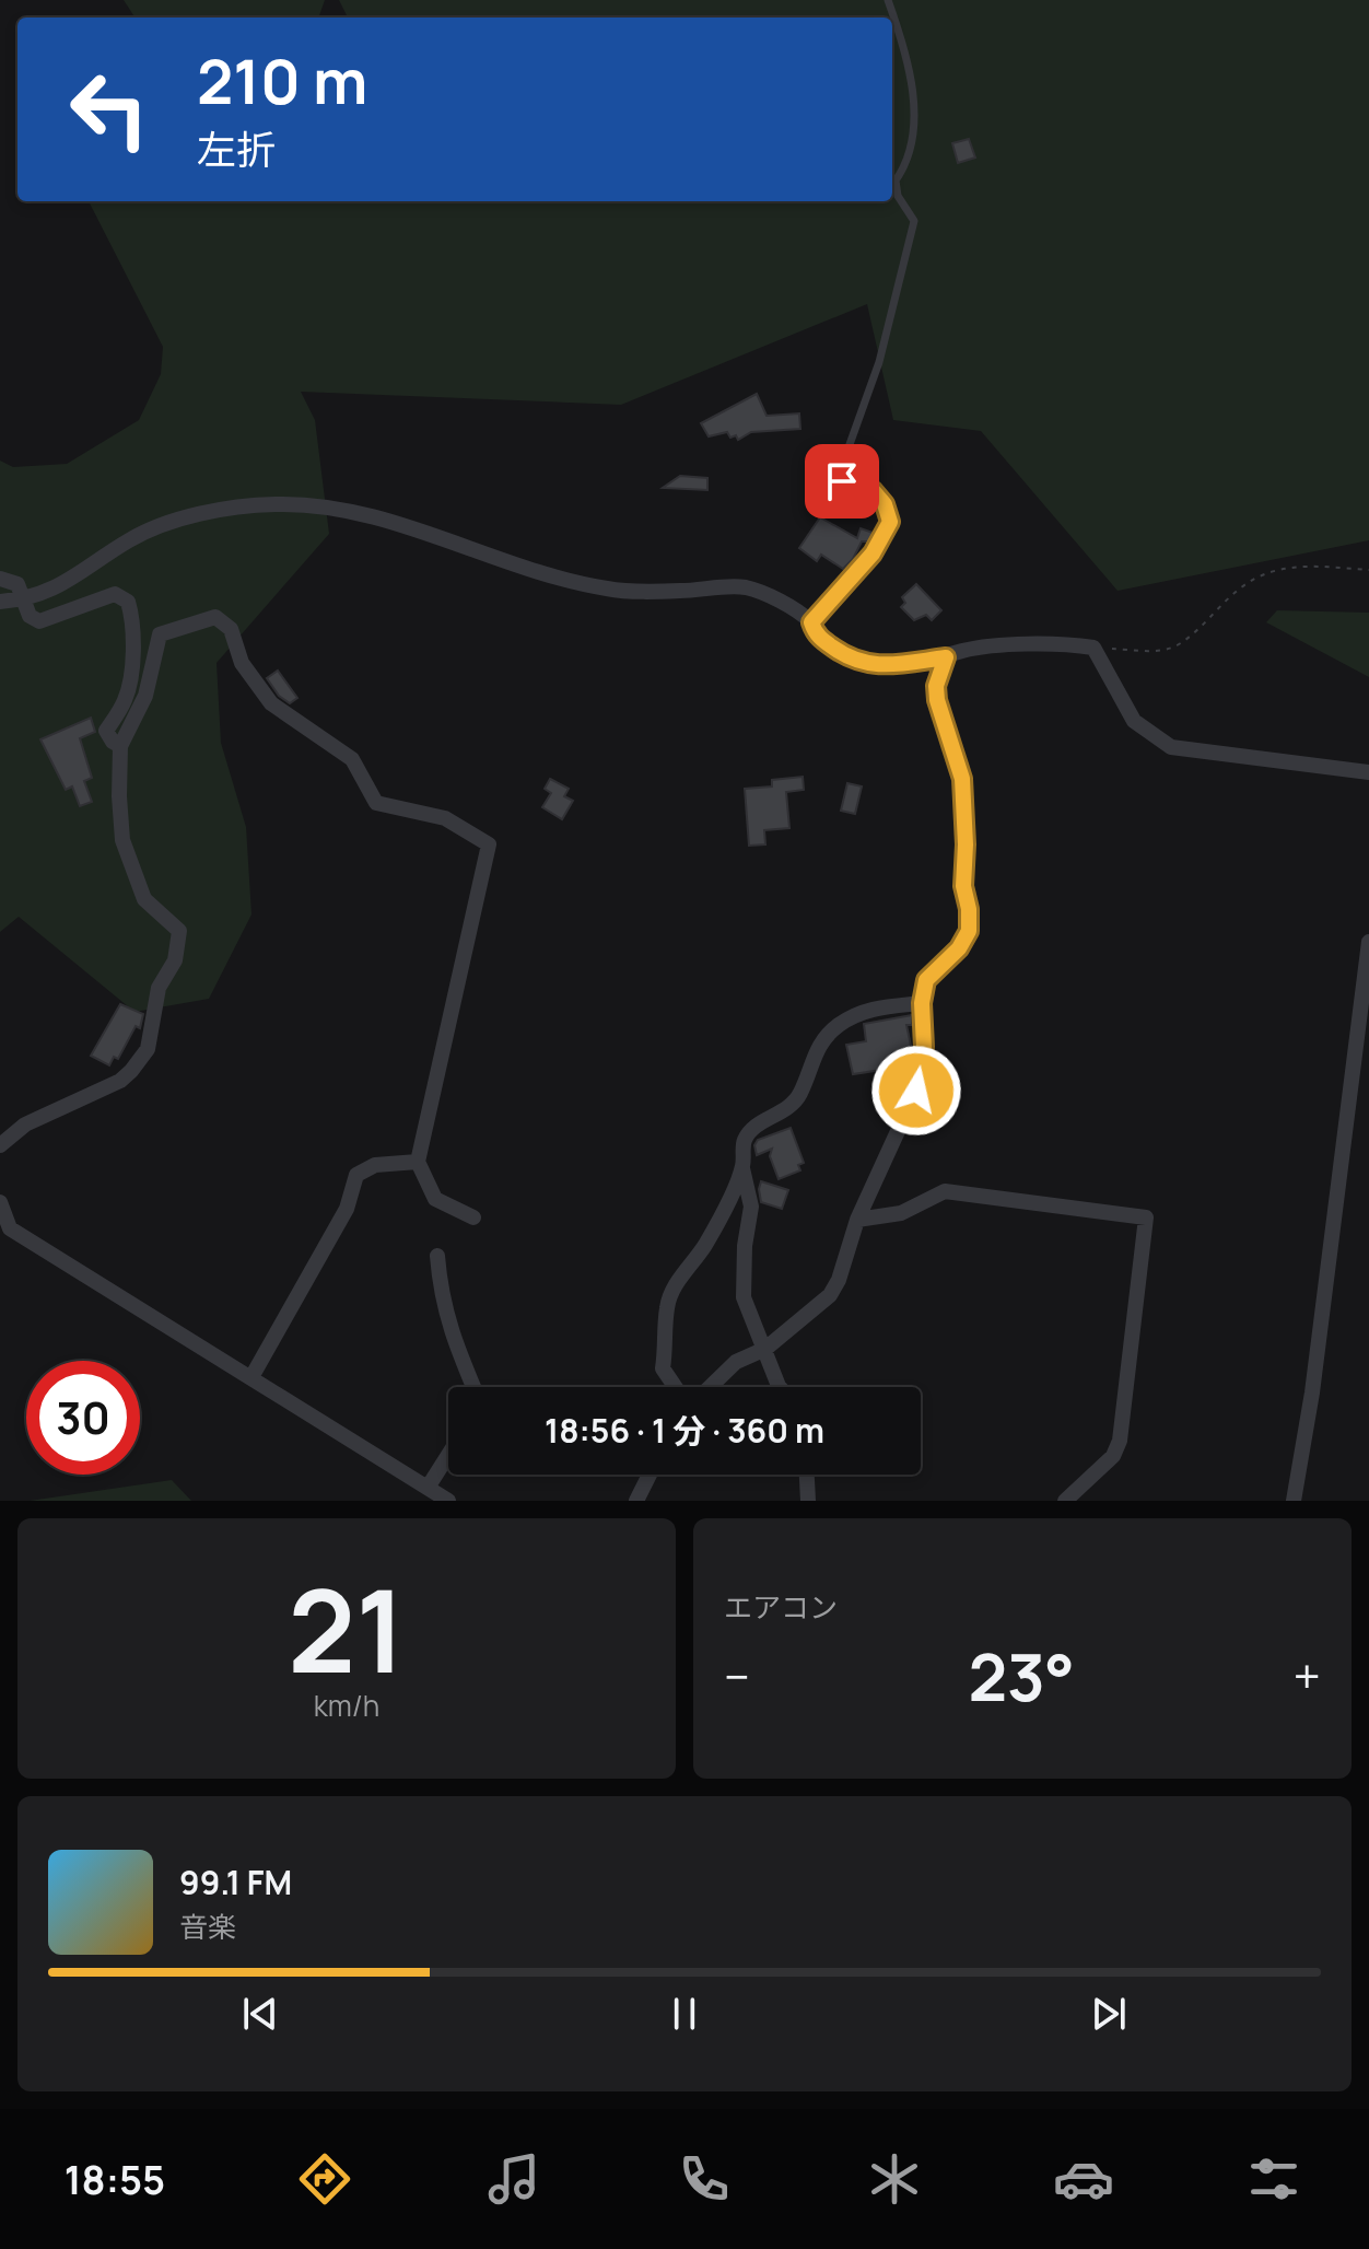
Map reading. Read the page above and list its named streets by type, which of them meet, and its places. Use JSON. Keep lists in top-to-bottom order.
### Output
{
  "page": {
    "turn": ["210 m", "左折"],
    "limit": "30",
    "trip": "18:56 · 1 分 · 360 m",
    "tile": [
      ["21", "km/h"],
      "エアコン"
    ],
    "heat": ["−", "23°", "+"],
    "song": ["99.1 FM", "音楽"],
    "tabs": "18:55"
  }
}
